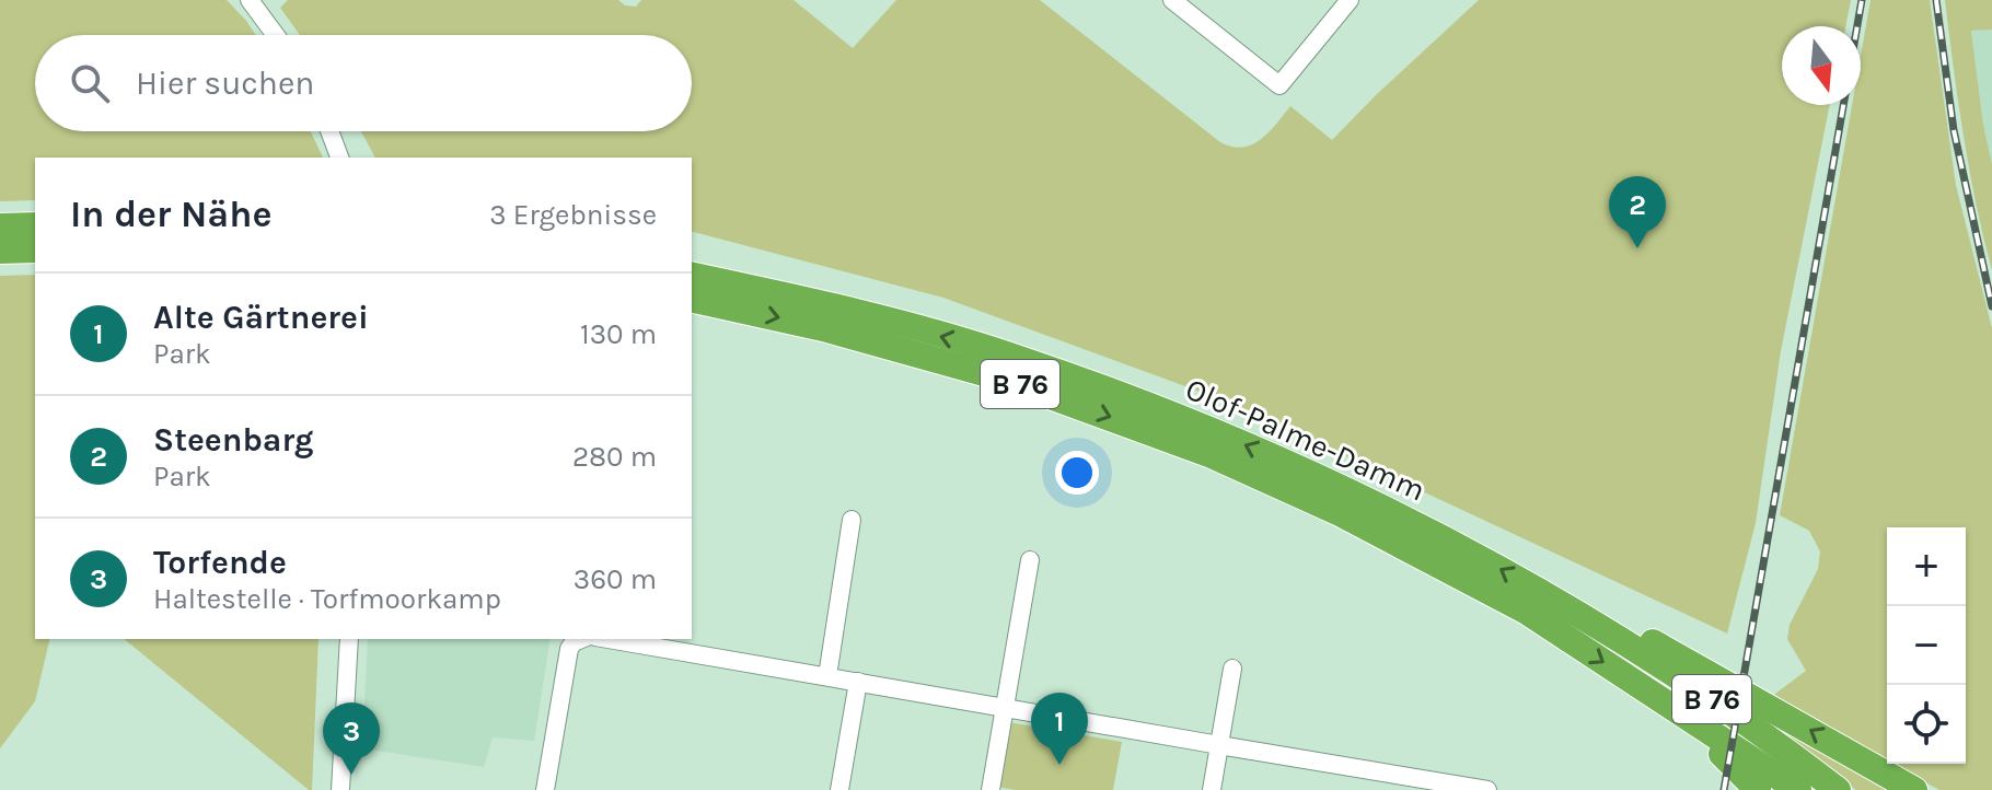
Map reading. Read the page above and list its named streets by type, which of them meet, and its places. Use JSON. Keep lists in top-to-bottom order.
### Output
{
  "streets": {
    "highway": ["B 76", "Olof-Palme-Damm"]
  },
  "north": "bottom",
  "page": {
    "search": "Hier suchen",
    "heading": ["In der Nähe", "3 Ergebnisse"],
    "pins": ["2", "1", "3"],
    "list": [
      {
        "mark": "1",
        "name": "Alte Gärtnerei",
        "note": "Park",
        "value": "130 m"
      },
      {
        "mark": "2",
        "name": "Steenbarg",
        "note": "Park",
        "value": "280 m"
      },
      {
        "mark": "3",
        "name": "Torfende",
        "note": "Haltestelle · Torfmoorkamp",
        "value": "360 m"
      }
    ],
    "map_buttons": ["+", "−"]
  }
}
